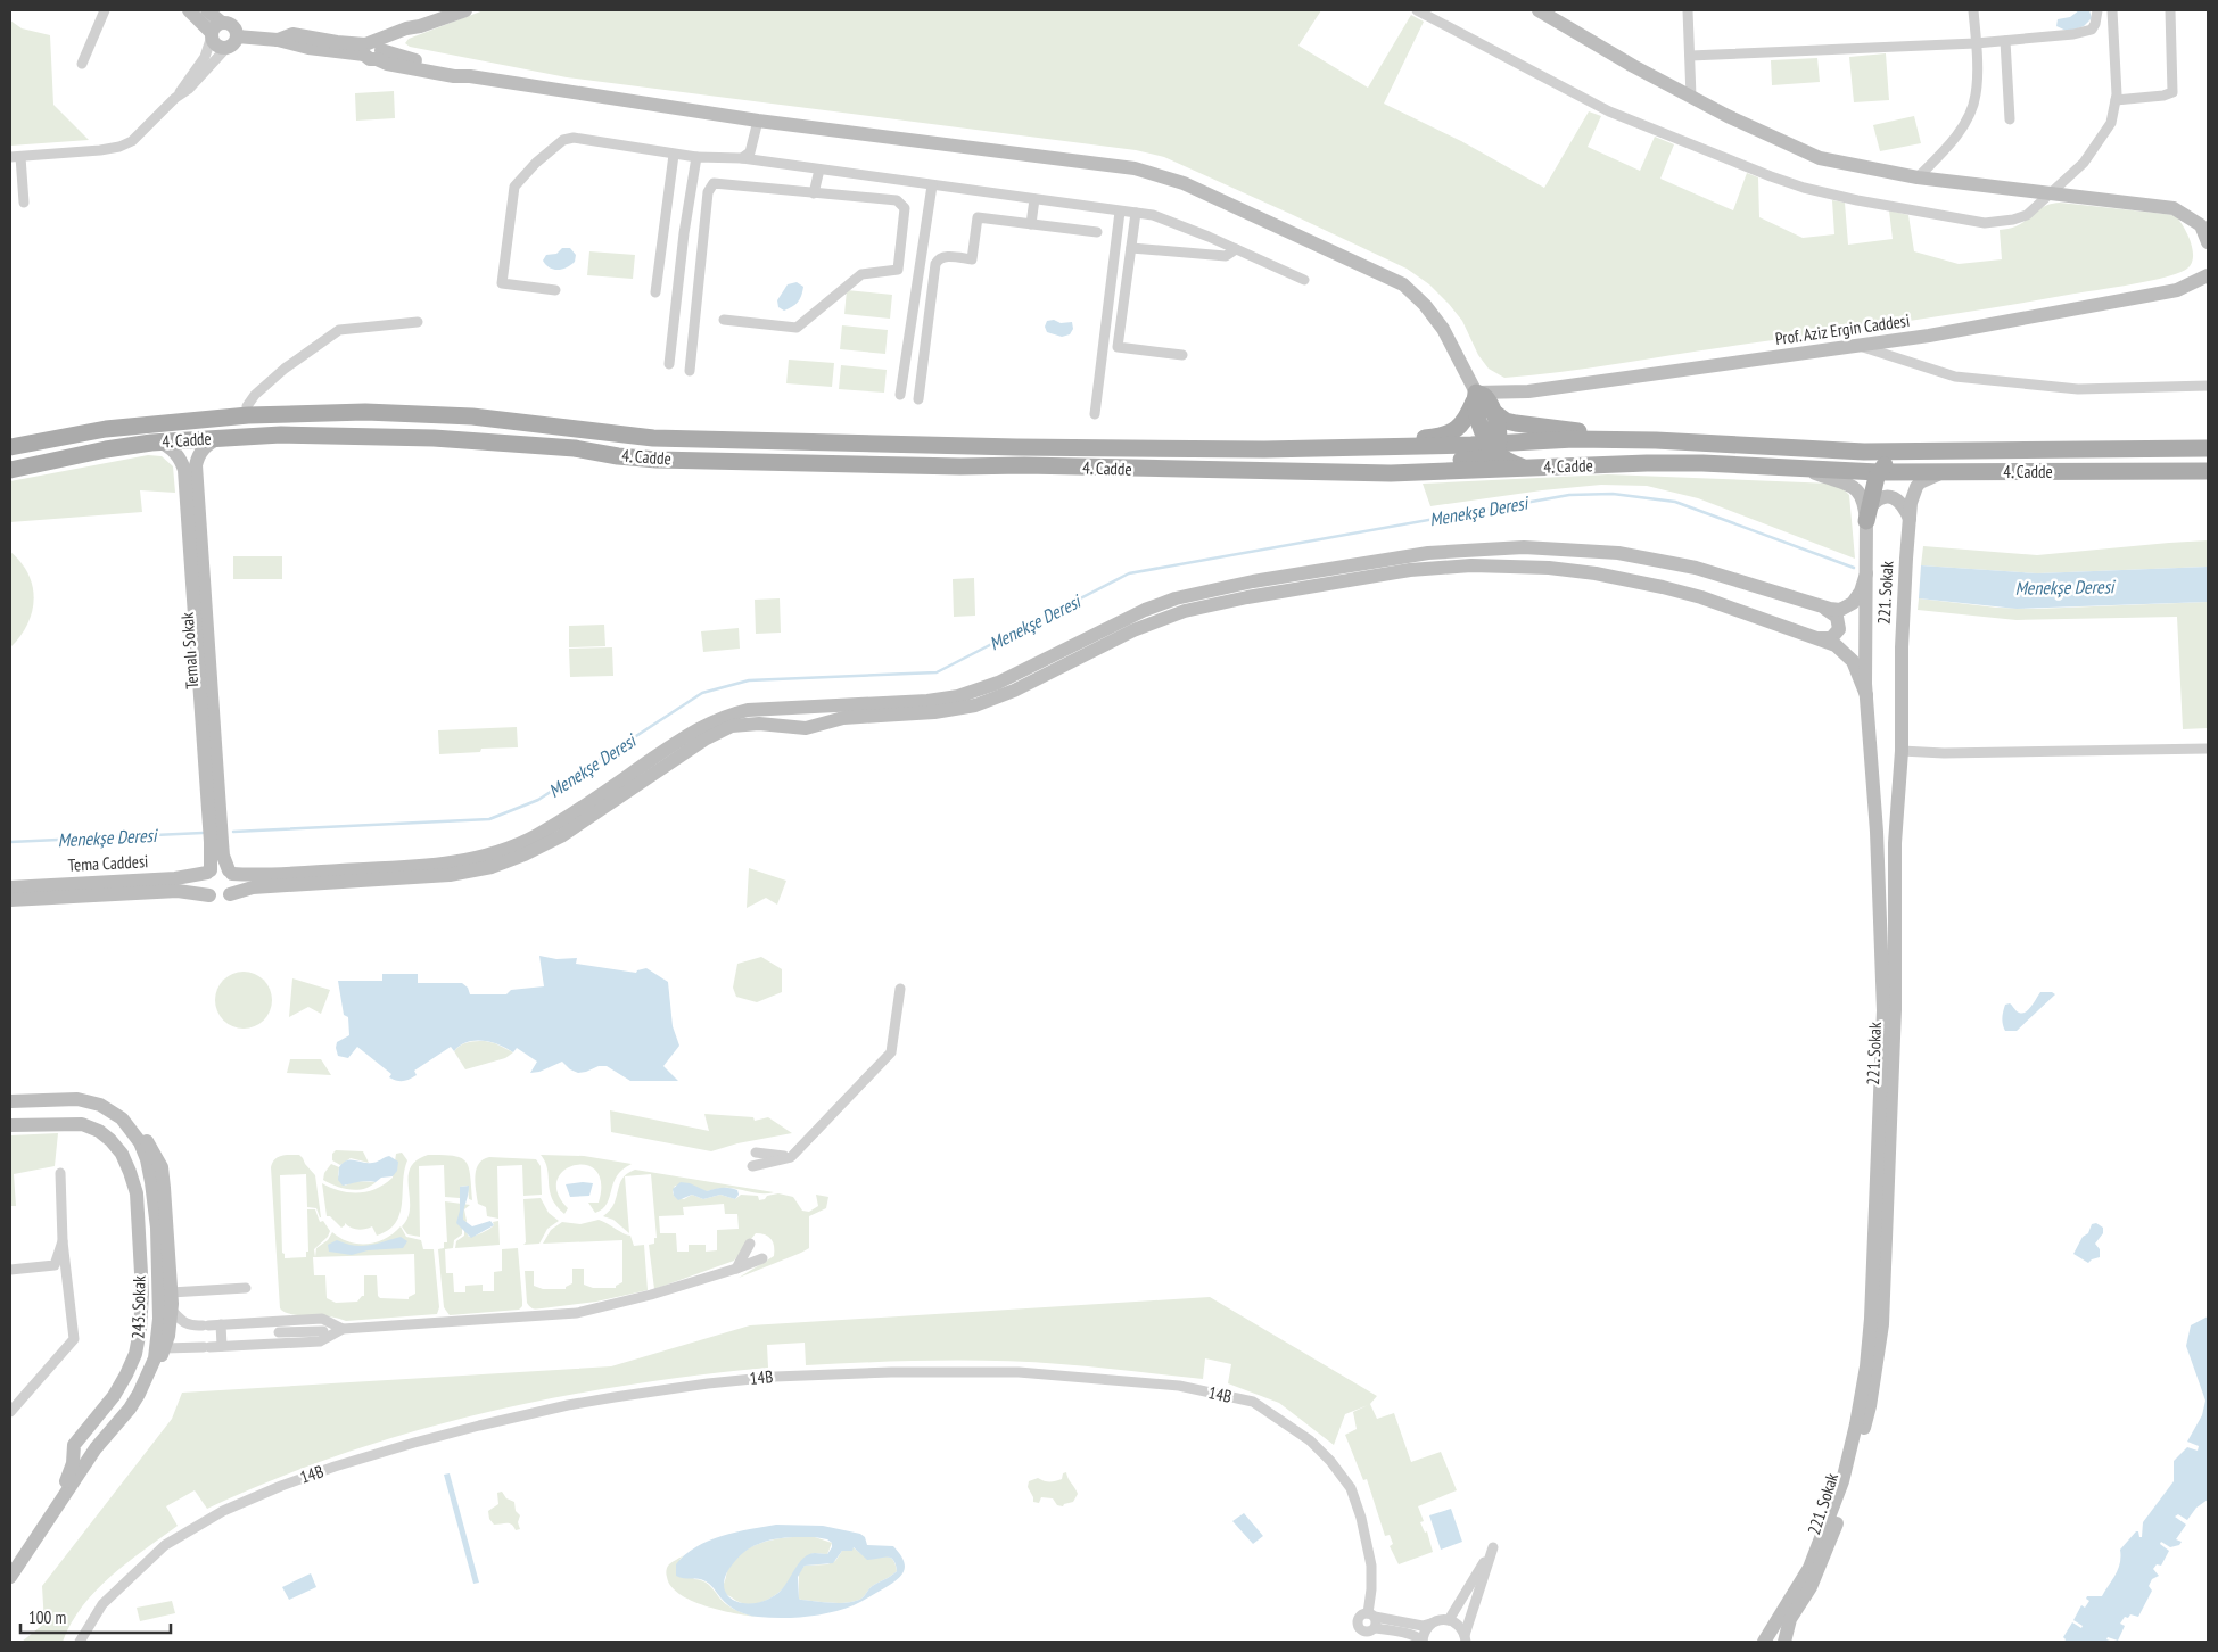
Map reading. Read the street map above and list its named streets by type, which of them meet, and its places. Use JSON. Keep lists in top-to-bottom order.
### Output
{
  "streets": {
    "main road": ["4. Cadde"],
    "street": [
      "Prof. Aziz Ergin Caddesi",
      "221. Sokak",
      "Temalı Sokak",
      "Tema Caddesi",
      "243. Sokak",
      "14B"
    ]
  },
  "crossings": [
    ["4. Cadde", "221. Sokak"],
    ["4. Cadde", "Temalı Sokak"],
    ["Temalı Sokak", "Tema Caddesi"]
  ],
  "water": ["Menekşe Deresi"],
  "scale_bar": "100 m"
}
